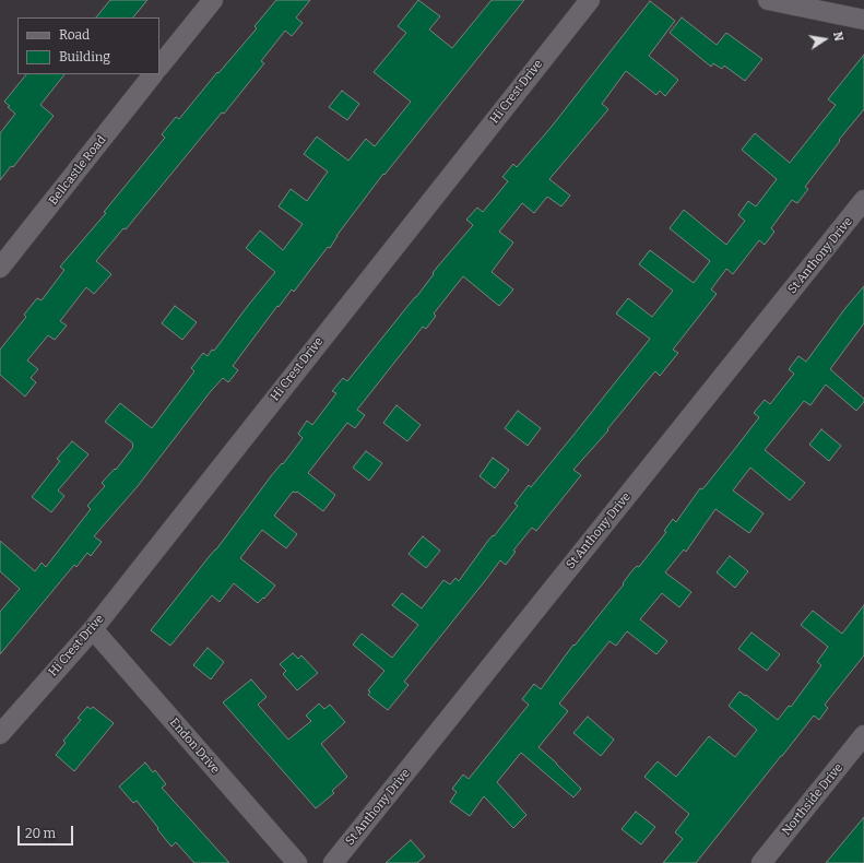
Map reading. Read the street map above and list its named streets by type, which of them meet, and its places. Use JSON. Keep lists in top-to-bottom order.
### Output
{
  "streets": {
    "street": [
      "Hi Crest Drive",
      "Bellcastle Road",
      "St Anthony Drive",
      "Endon Drive",
      "Northside Drive"
    ]
  },
  "crossings": [
    ["Hi Crest Drive", "Endon Drive"]
  ],
  "legend": ["Road", "Building"],
  "scale_bar": "20 m",
  "north": "right"
}
